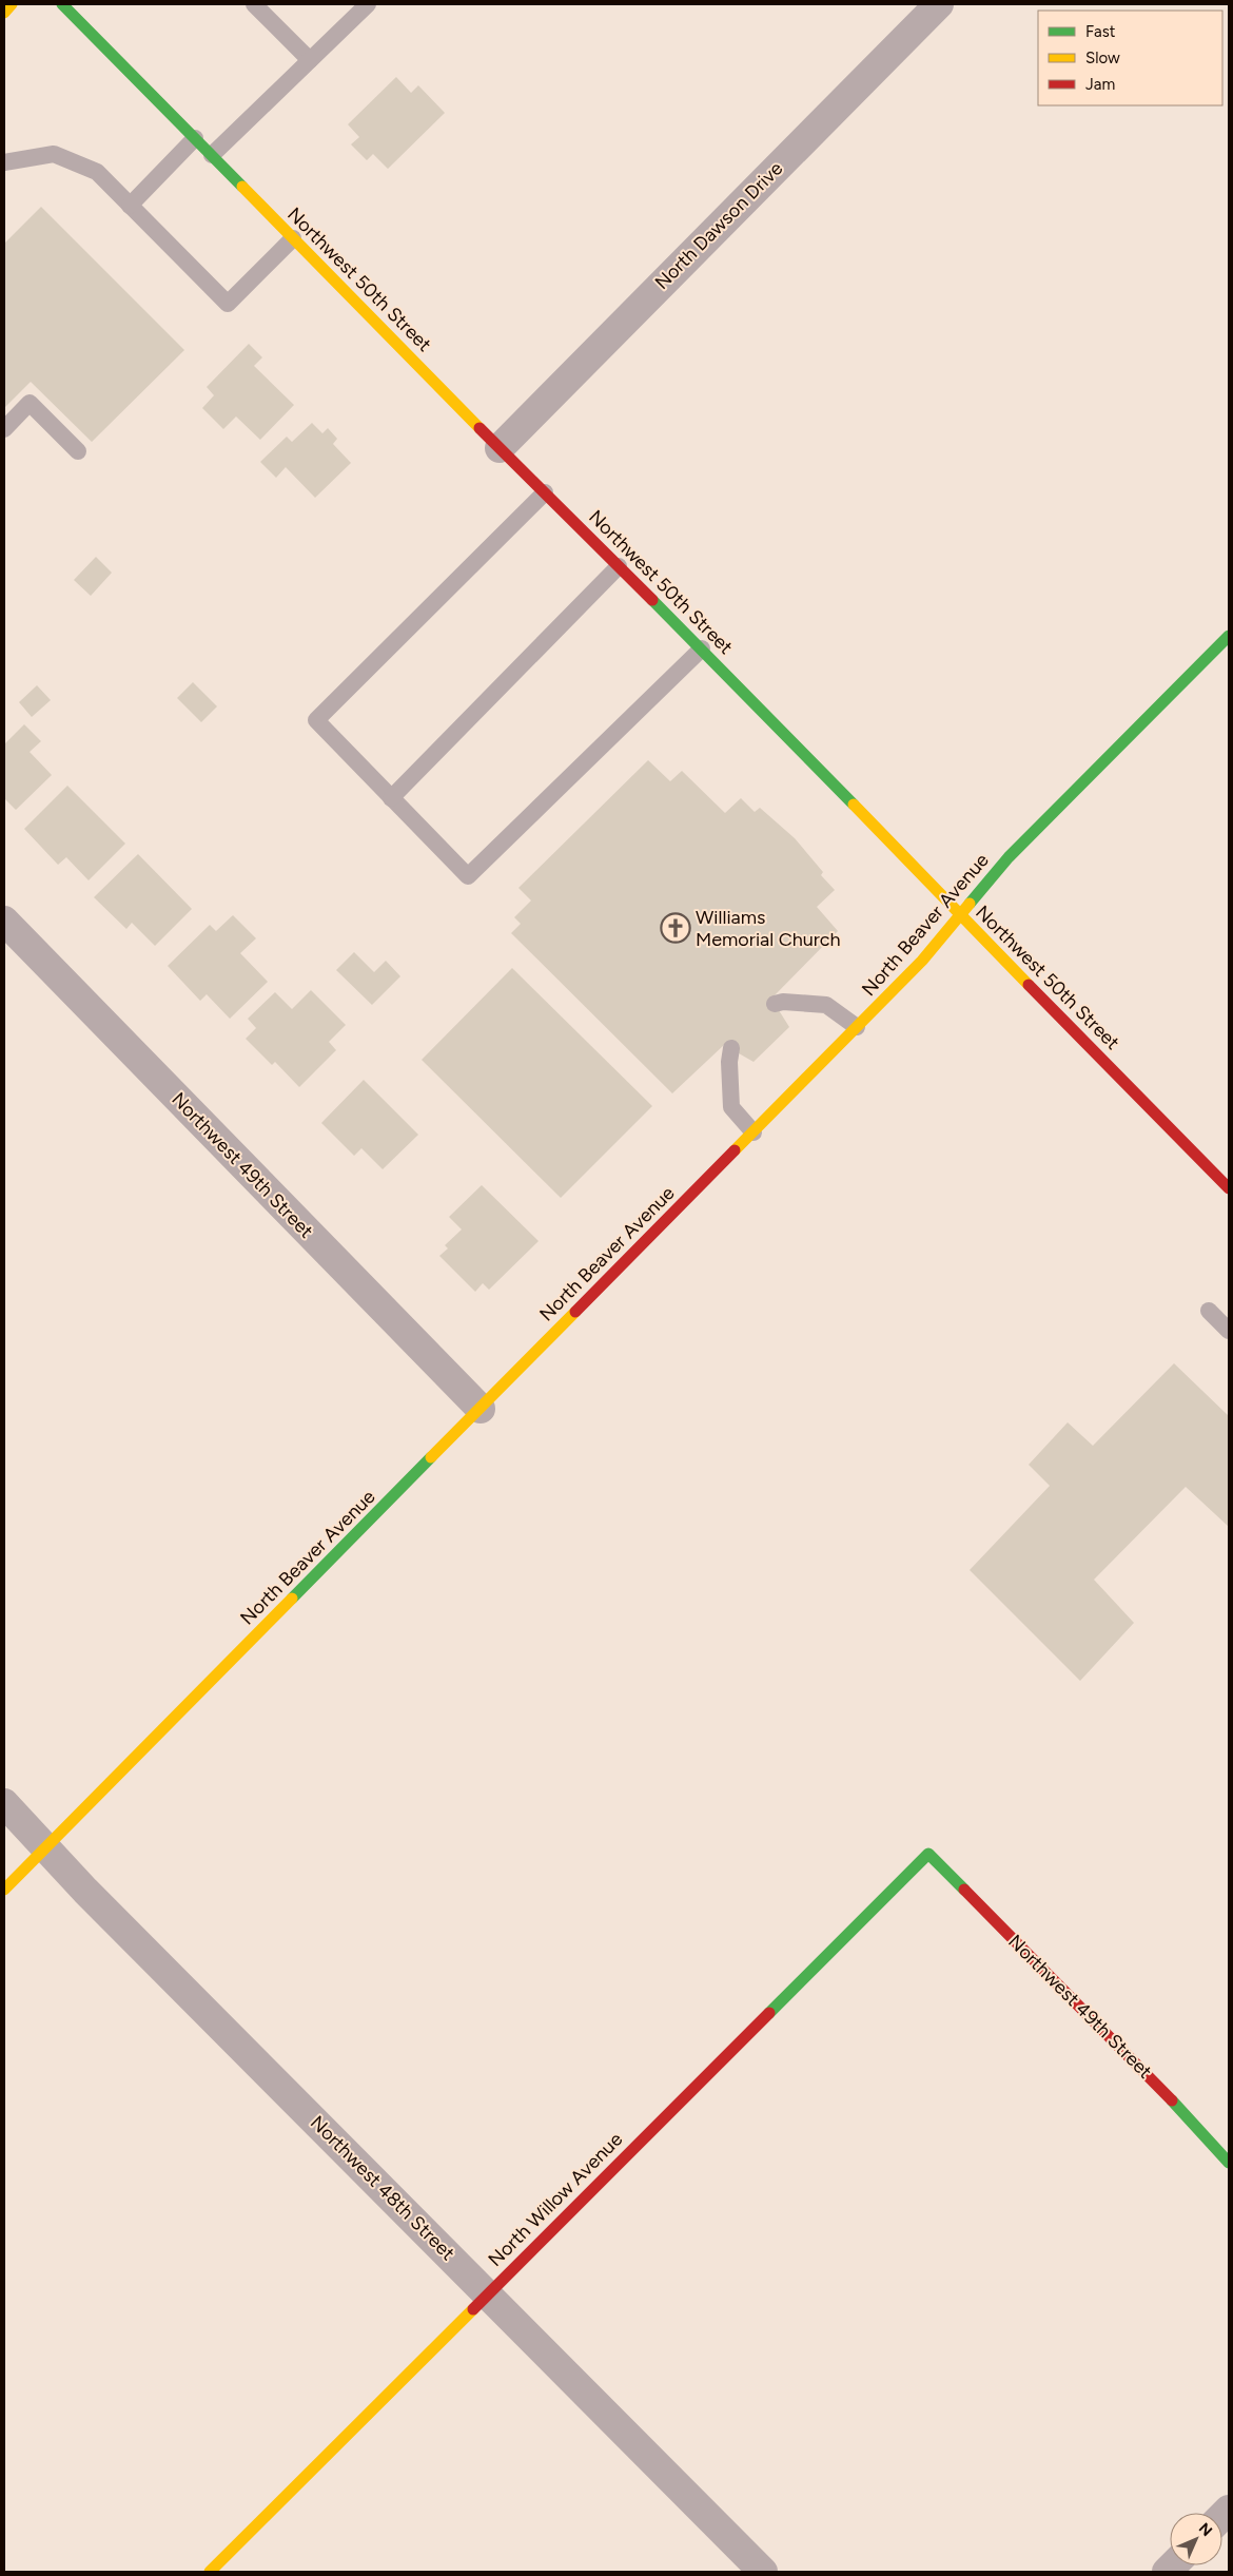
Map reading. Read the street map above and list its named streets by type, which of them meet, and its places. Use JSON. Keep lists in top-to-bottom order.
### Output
{
  "streets": {
    "street": [
      "North Dawson Drive",
      "Northwest 50th Street",
      "North Beaver Avenue",
      "Northwest 49th Street",
      "Northwest 48th Street",
      "North Willow Avenue"
    ]
  },
  "crossings": [
    ["North Dawson Drive", "Northwest 50th Street"],
    ["Northwest 50th Street", "North Beaver Avenue"],
    ["North Beaver Avenue", "Northwest 49th Street"],
    ["North Beaver Avenue", "Northwest 48th Street"],
    ["Northwest 49th Street", "North Willow Avenue"],
    ["Northwest 48th Street", "North Willow Avenue"]
  ],
  "places": {
    "church": ["Williams Memorial Church"]
  },
  "legend": ["Fast", "Slow", "Jam"],
  "north": "top right"
}
